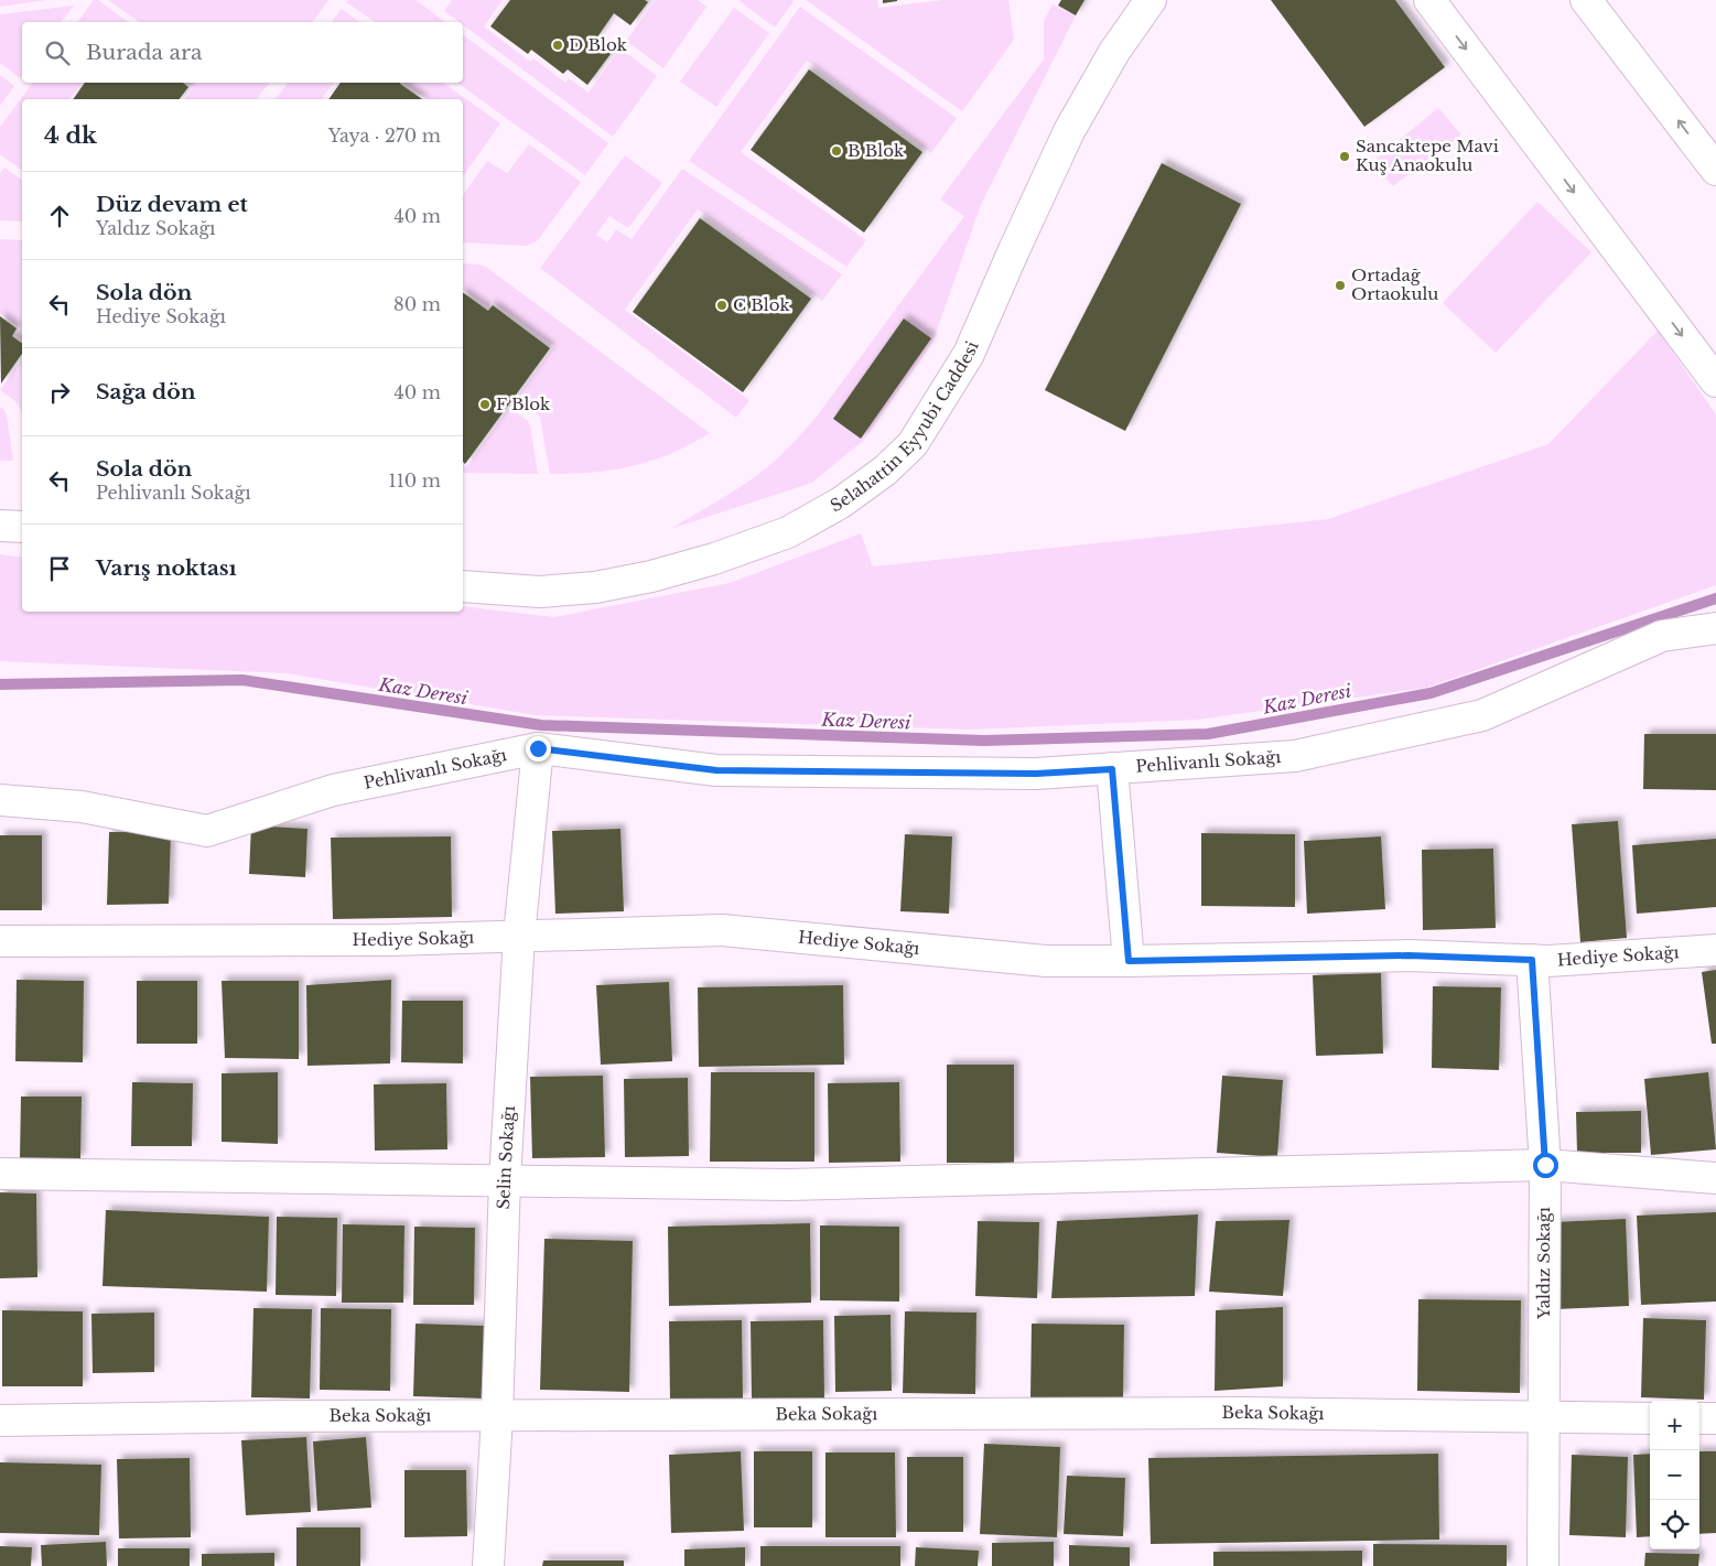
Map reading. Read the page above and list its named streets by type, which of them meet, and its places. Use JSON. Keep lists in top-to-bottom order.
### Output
{
  "streets": {
    "street": [
      "Selahattin Eyyubi Caddesi",
      "Pehlivanlı Sokağı",
      "Hediye Sokağı",
      "Selin Sokağı",
      "Yaldız Sokağı",
      "Beka Sokağı"
    ]
  },
  "crossings": [
    ["Pehlivanlı Sokağı", "Selin Sokağı"],
    ["Hediye Sokağı", "Selin Sokağı"],
    ["Hediye Sokağı", "Yaldız Sokağı"],
    ["Selin Sokağı", "Beka Sokağı"],
    ["Yaldız Sokağı", "Beka Sokağı"]
  ],
  "water": ["Kaz Deresi"],
  "places": [
    "D Blok",
    "B Blok",
    "Sancaktepe Mavi Kuş Anaokulu",
    "Ortadağ Ortaokulu",
    "C Blok",
    "F Blok"
  ],
  "page": {
    "search": "Burada ara",
    "heading": ["4 dk", "Yaya · 270 m"],
    "list": [
      ["Düz devam et", "Yaldız Sokağı", "40 m"],
      ["Sola dön", "Hediye Sokağı", "80 m"],
      ["Sağa dön", "40 m"],
      ["Sola dön", "Pehlivanlı Sokağı", "110 m"],
      "Varış noktası"
    ],
    "map_buttons": ["+", "−"]
  }
}
